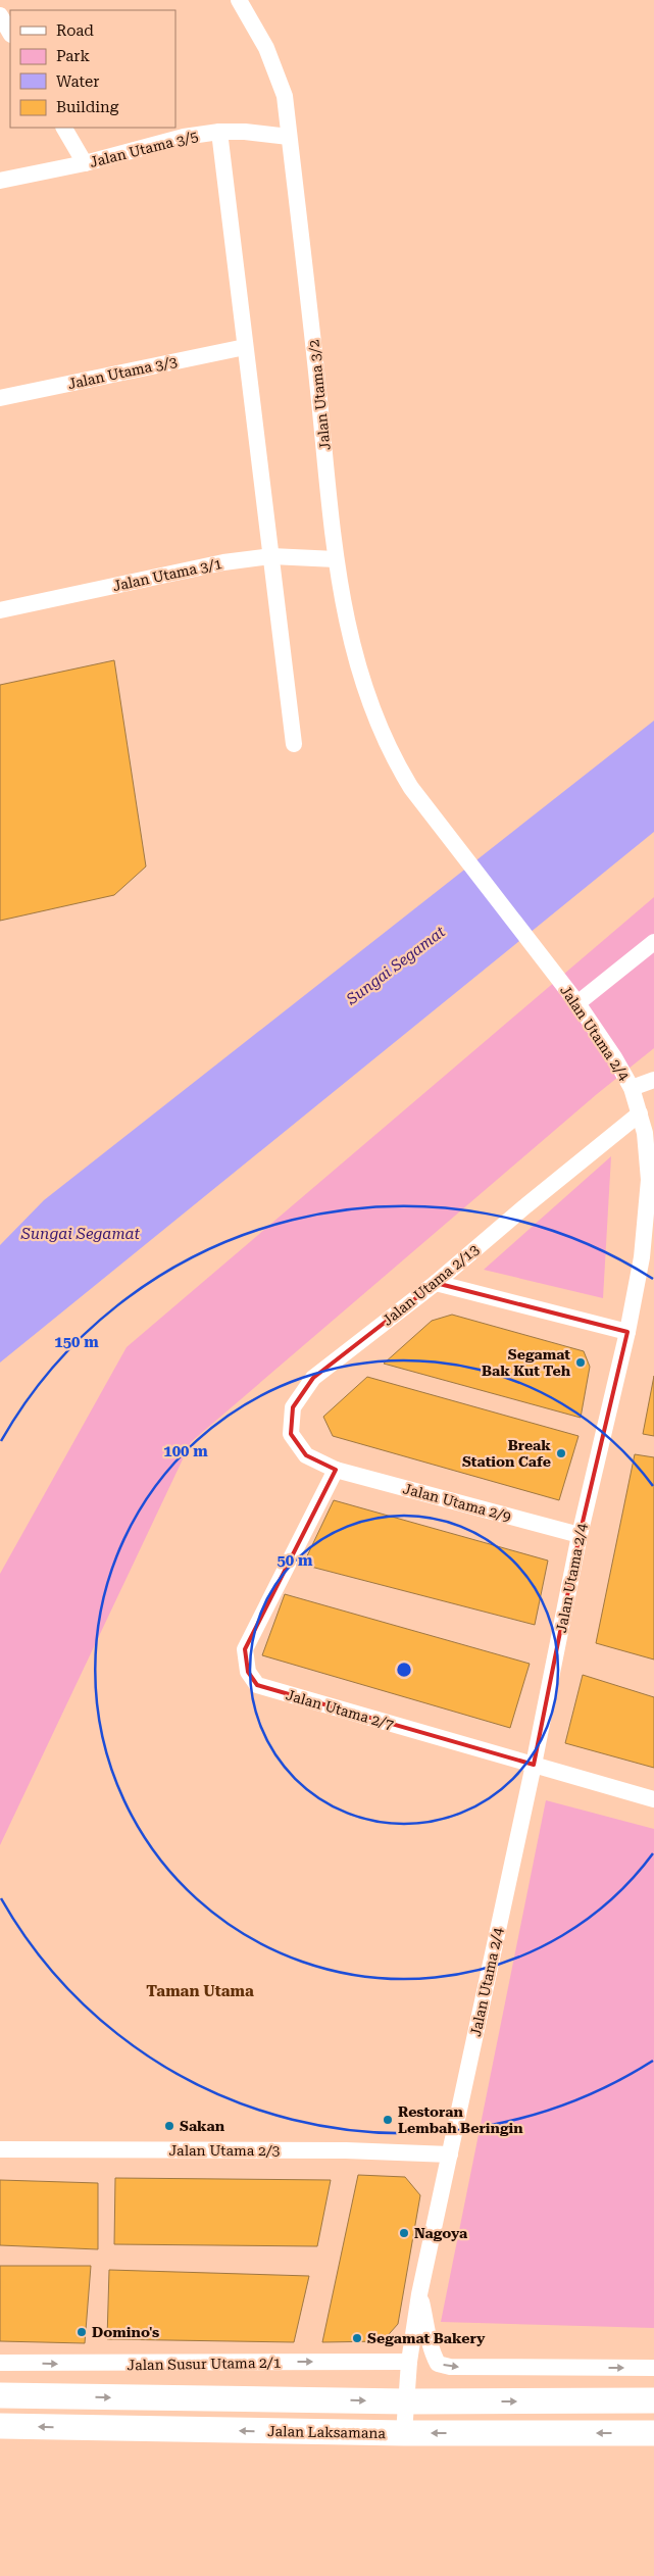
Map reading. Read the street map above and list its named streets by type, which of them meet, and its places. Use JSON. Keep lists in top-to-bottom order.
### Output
{
  "streets": {
    "main road": ["Jalan Laksamana"],
    "street": [
      "Jalan Utama 3/5",
      "Jalan Utama 3/3",
      "Jalan Utama 3/2",
      "Jalan Utama 3/1",
      "Jalan Utama 2/4",
      "Jalan Utama 2/13",
      "Jalan Utama 2/9",
      "Jalan Utama 2/7",
      "Jalan Utama 2/3",
      "Jalan Susur Utama 2/1"
    ]
  },
  "crossings": [
    ["Jalan Utama 3/5", "Jalan Utama 3/2"],
    ["Jalan Utama 3/2", "Jalan Utama 3/1"],
    ["Jalan Utama 3/2", "Jalan Utama 2/4"],
    ["Jalan Utama 2/4", "Jalan Utama 2/13"],
    ["Jalan Utama 2/4", "Jalan Utama 2/9"],
    ["Jalan Utama 2/4", "Jalan Utama 2/7"],
    ["Jalan Utama 2/4", "Jalan Utama 2/3"],
    ["Jalan Utama 2/4", "Jalan Susur Utama 2/1"],
    ["Jalan Utama 2/4", "Jalan Laksamana"],
    ["Jalan Utama 2/13", "Jalan Utama 2/9"],
    ["Jalan Utama 2/13", "Jalan Utama 2/7"],
    ["Jalan Utama 2/9", "Jalan Utama 2/7"]
  ],
  "one_way": ["Jalan Susur Utama 2/1"],
  "districts": ["Taman Utama"],
  "water": ["Sungai Segamat"],
  "places": [
    "Segamat Bak Kut Teh",
    "Break Station Cafe",
    "Restoran Lembah Beringin",
    "Sakan",
    "Nagoya",
    "Domino's",
    "Segamat Bakery"
  ],
  "legend": [
    "Road",
    "Park",
    "Water",
    "Building"
  ],
  "rings": ["150 m", "100 m", "50 m"]
}
